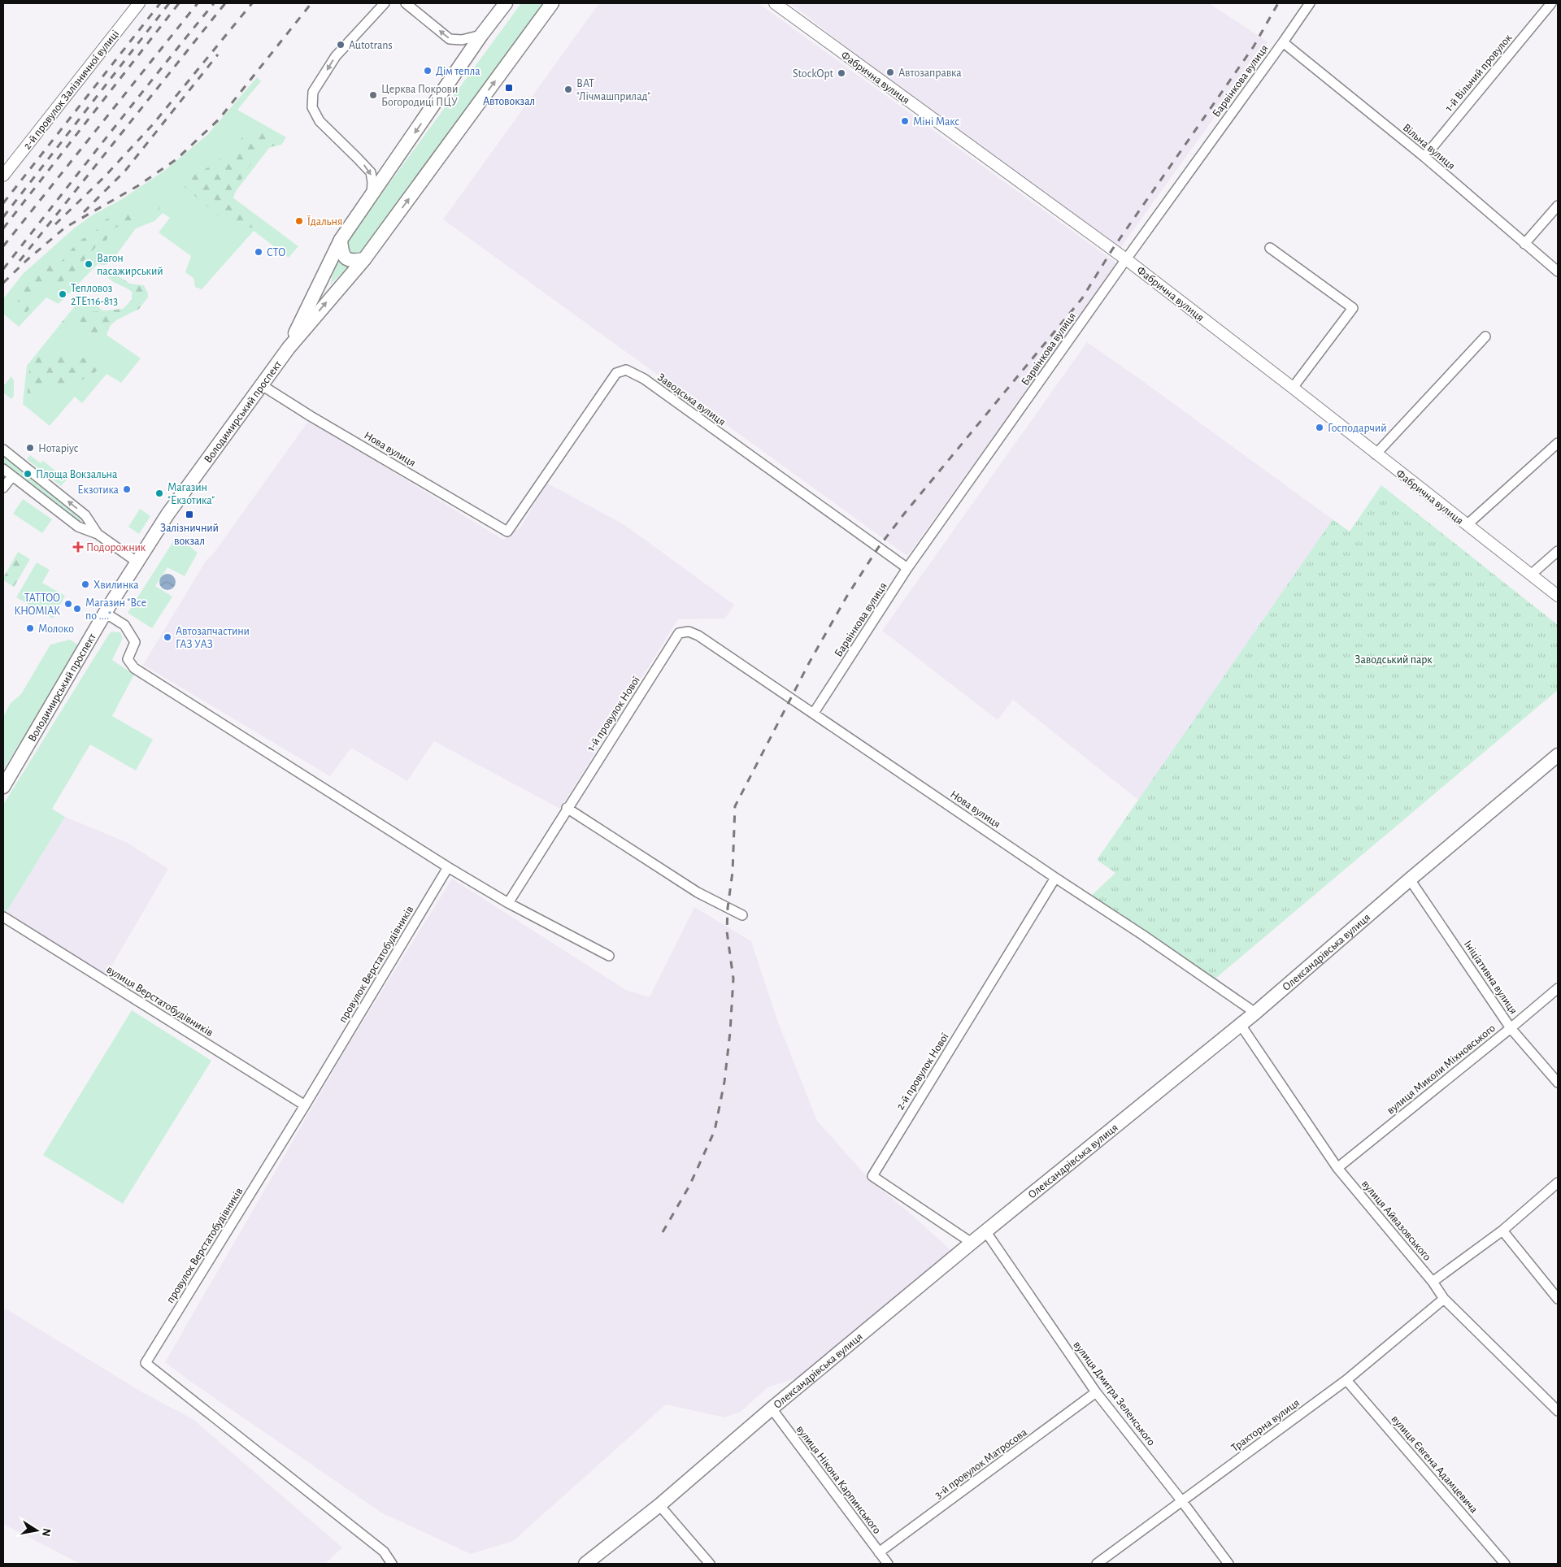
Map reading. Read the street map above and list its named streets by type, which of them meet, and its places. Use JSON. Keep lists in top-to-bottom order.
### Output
{
  "streets": {
    "main road": ["Володимирський проспект", "Олександрівська вулиця"],
    "street": [
      "1-й Вільний провулок",
      "Фабрична вулиця",
      "Барвінкова вулиця",
      "2-й провулок Залізничної вулиці",
      "Вільна вулиця",
      "Заводська вулиця",
      "Нова вулиця",
      "1-й провулок Нової",
      "провулок Верстатобудівників",
      "Ініціативна вулиця",
      "вулиця Верстатобудівників",
      "вулиця Миколи Міхновського",
      "2-й провулок Нової",
      "вулиця Айвазовського",
      "вулиця Дмитра Зеленського",
      "Тракторна вулиця",
      "3-й провулок Матросова",
      "вулиця Євгена Адамцевича",
      "вулиця Нікона Карпинського"
    ]
  },
  "crossings": [
    ["1-й Вільний провулок", "Вільна вулиця"],
    ["Фабрична вулиця", "Барвінкова вулиця"],
    ["Барвінкова вулиця", "Вільна вулиця"],
    ["Барвінкова вулиця", "Заводська вулиця"],
    ["Барвінкова вулиця", "Нова вулиця"],
    ["Заводська вулиця", "Нова вулиця"],
    ["Володимирський проспект", "Нова вулиця"],
    ["Нова вулиця", "1-й провулок Нової"],
    ["Нова вулиця", "Олександрівська вулиця"],
    ["Нова вулиця", "2-й провулок Нової"],
    ["Олександрівська вулиця", "Ініціативна вулиця"],
    ["Олександрівська вулиця", "2-й провулок Нової"],
    ["Олександрівська вулиця", "вулиця Айвазовського"],
    ["Олександрівська вулиця", "вулиця Дмитра Зеленського"],
    ["Олександрівська вулиця", "вулиця Нікона Карпинського"],
    ["провулок Верстатобудівників", "вулиця Верстатобудівників"],
    ["Ініціативна вулиця", "вулиця Миколи Міхновського"],
    ["вулиця Миколи Міхновського", "вулиця Айвазовського"],
    ["вулиця Айвазовського", "Тракторна вулиця"],
    ["вулиця Дмитра Зеленського", "Тракторна вулиця"],
    ["вулиця Дмитра Зеленського", "3-й провулок Матросова"],
    ["Тракторна вулиця", "вулиця Євгена Адамцевича"],
    ["3-й провулок Матросова", "вулиця Нікона Карпинського"]
  ],
  "parks": ["Заводський парк"],
  "places": {
    "other": [
      "Autotrans",
      "Дім тепла",
      "Автозаправка",
      "StockOpt",
      "ВАТ \"Лічмашприлад\"",
      "Церква Покрови Богородиці ПЦУ",
      "Міні Макс",
      "Їдальня",
      "СТО",
      "Вагон пасажирський",
      "Тепловоз 2ТЕ116-813",
      "Господарчий",
      "Нотаріус",
      "Площа Вокзальна",
      "Екзотика",
      "Магазин \"Екзотика\"",
      "Хвилинка",
      "TATTOO KHOMIAK",
      "Магазин \"Все по ....\"",
      "Молоко",
      "Автозапчастини ГАЗ УАЗ"
    ],
    "transit": ["Автовокзал", "Залізничний вокзал"],
    "health": ["Подорожник"]
  },
  "north": "right"
}
